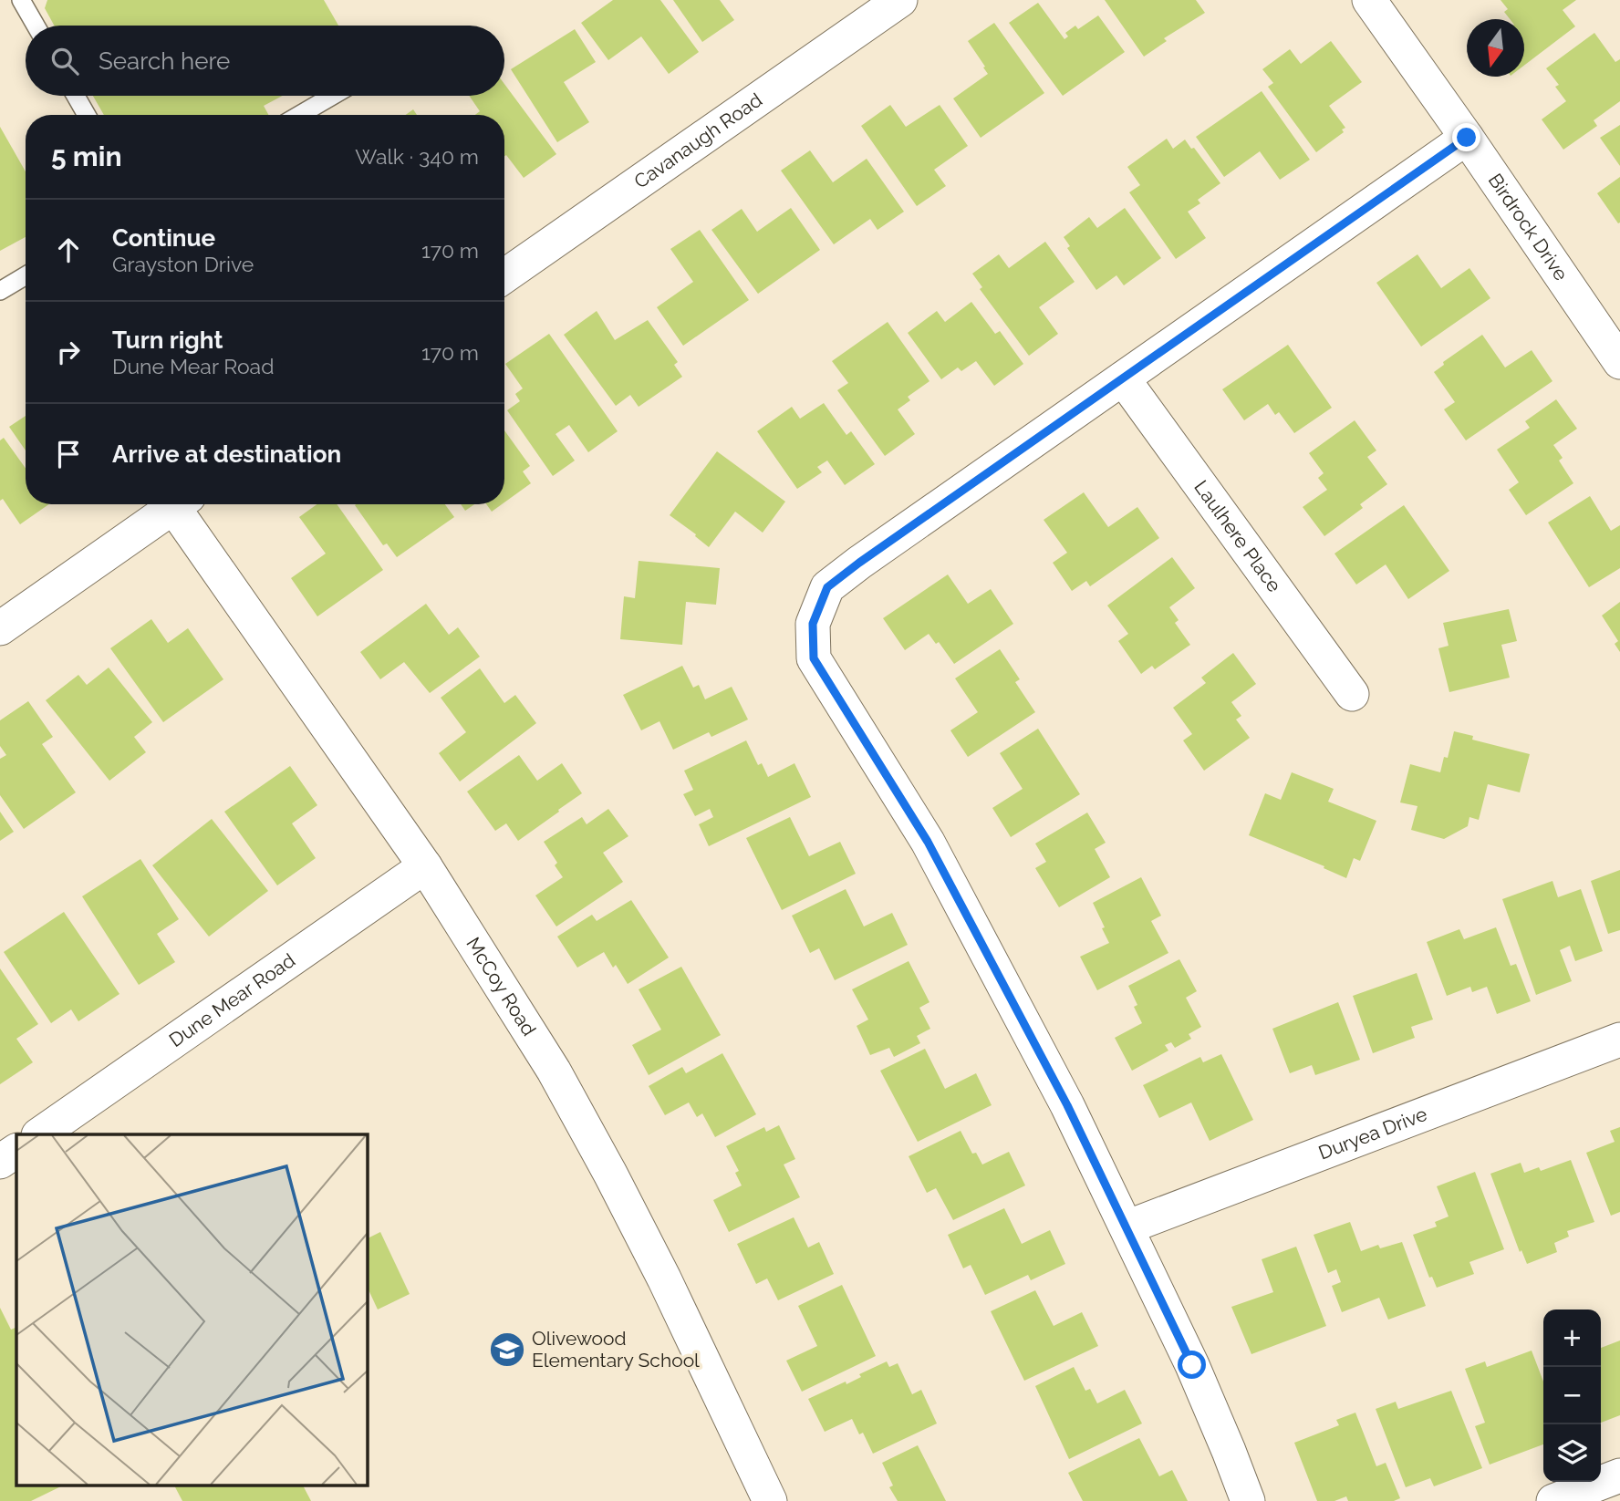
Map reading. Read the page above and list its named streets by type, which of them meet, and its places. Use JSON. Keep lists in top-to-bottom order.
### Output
{
  "streets": {
    "street": [
      "Cavanaugh Road",
      "Birdrock Drive",
      "Laulhere Place",
      "McCoy Road",
      "Dune Mear Road",
      "Duryea Drive"
    ]
  },
  "crossings": [
    ["McCoy Road", "Dune Mear Road"]
  ],
  "places": {
    "school or university": ["Olivewood Elementary School"]
  },
  "north": "bottom",
  "page": {
    "search": "Search here",
    "heading": ["5 min", "Walk · 340 m"],
    "list": [
      ["Continue", "Grayston Drive", "170 m"],
      ["Turn right", "Dune Mear Road", "170 m"],
      "Arrive at destination"
    ],
    "map_buttons": ["+", "−"]
  }
}
